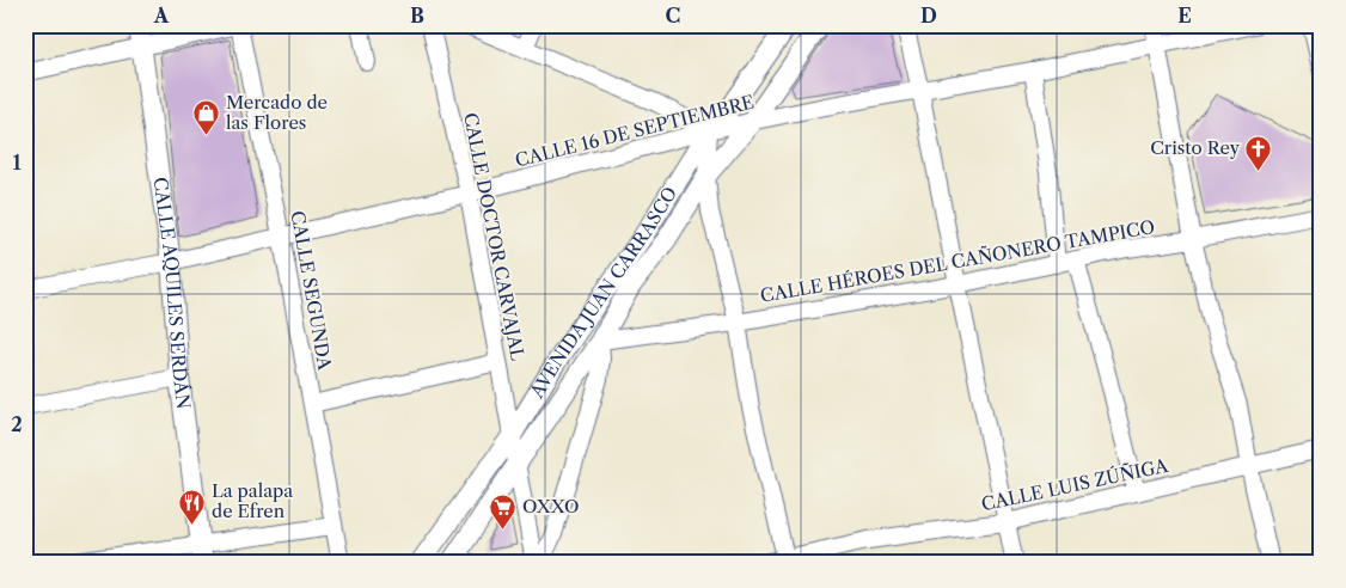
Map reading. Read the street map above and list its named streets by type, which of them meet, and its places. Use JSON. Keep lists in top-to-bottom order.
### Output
{
  "streets": {
    "street": [
      "CALLE 16 DE SEPTIEMBRE",
      "CALLE DOCTOR CARVAJAL",
      "CALLE HÉROES DEL CAÑONERO TAMPICO",
      "CALLE SEGUNDA",
      "CALLE AQUILES SERDÁN",
      "AVENIDA JUAN CARRASCO",
      "CALLE LUIS ZÚÑIGA"
    ]
  },
  "crossings": [
    ["CALLE 16 DE SEPTIEMBRE", "CALLE DOCTOR CARVAJAL"],
    ["CALLE 16 DE SEPTIEMBRE", "CALLE SEGUNDA"],
    ["CALLE 16 DE SEPTIEMBRE", "CALLE AQUILES SERDÁN"],
    ["CALLE 16 DE SEPTIEMBRE", "AVENIDA JUAN CARRASCO"],
    ["CALLE DOCTOR CARVAJAL", "AVENIDA JUAN CARRASCO"],
    ["CALLE HÉROES DEL CAÑONERO TAMPICO", "AVENIDA JUAN CARRASCO"]
  ],
  "places": {
    "shop": ["Mercado de las Flores"],
    "church": ["Cristo Rey"],
    "restaurant": ["La palapa de Efren"],
    "supermarket": ["OXXO"]
  },
  "grid": {
    "columns": [
      "A",
      "B",
      "C",
      "D",
      "E"
    ],
    "rows": ["1", "2"]
  }
}
